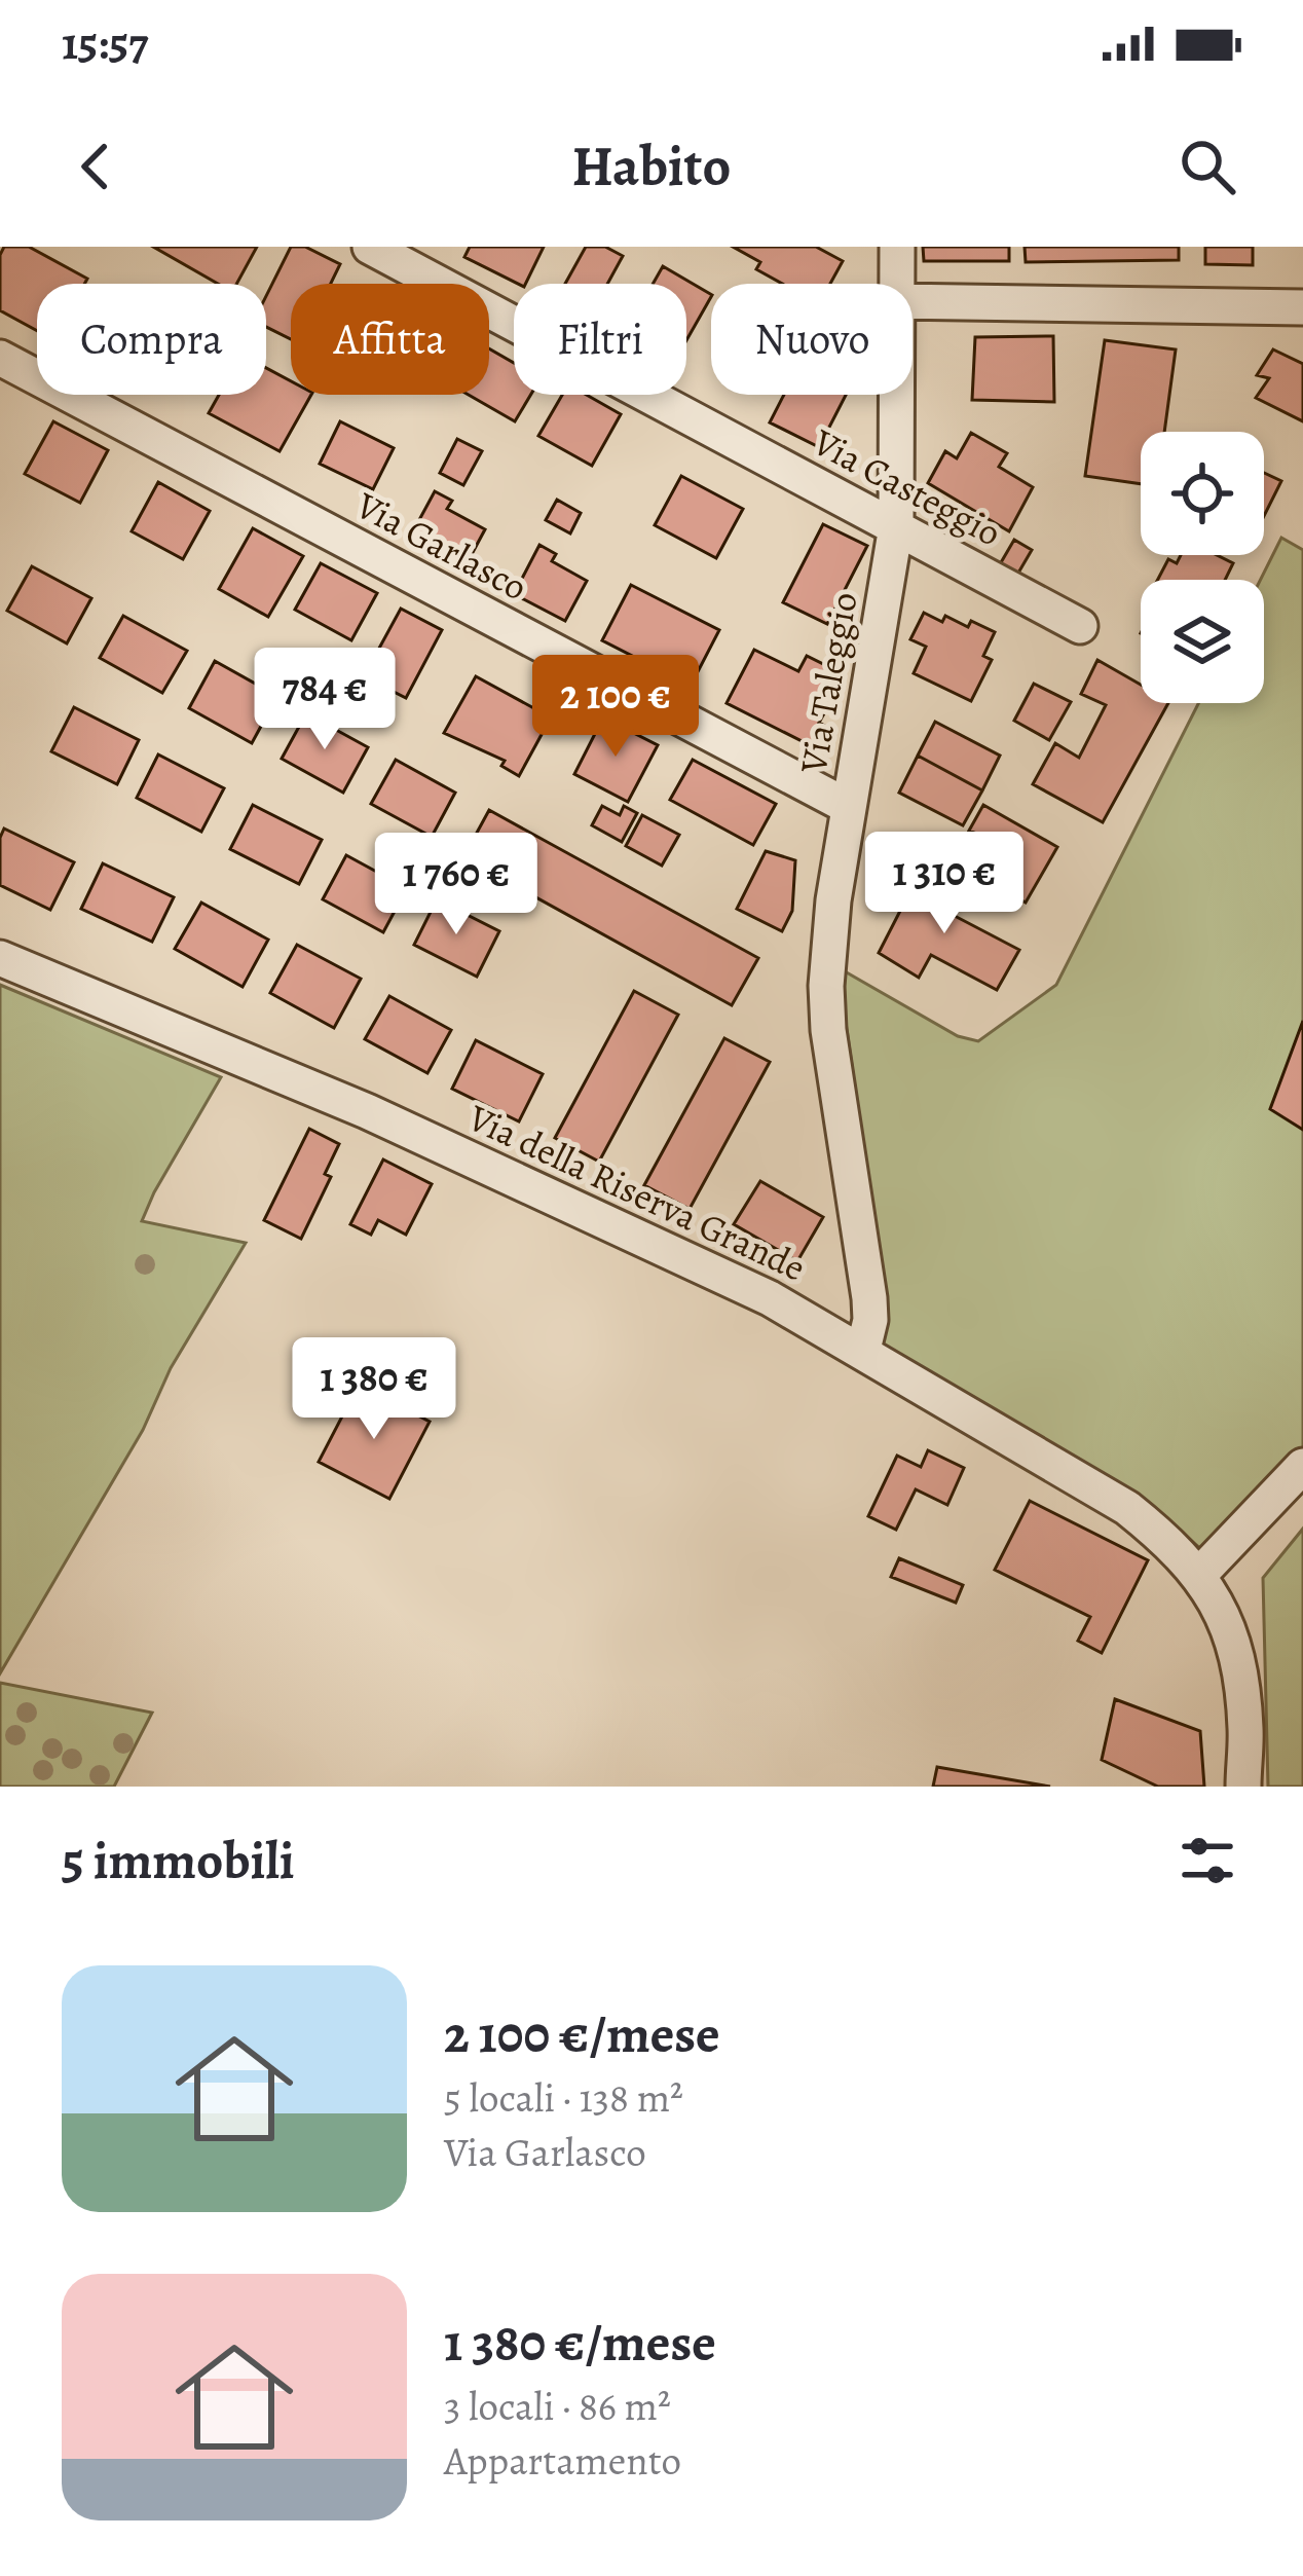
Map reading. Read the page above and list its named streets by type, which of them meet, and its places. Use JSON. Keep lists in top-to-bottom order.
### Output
{
  "streets": {
    "street": [
      "Via Casteggio",
      "Via Garlasco",
      "Via Taleggio",
      "Via della Riserva Grande"
    ]
  },
  "crossings": [
    ["Via Casteggio", "Via Taleggio"],
    ["Via Garlasco", "Via Taleggio"],
    ["Via Taleggio", "Via della Riserva Grande"]
  ],
  "page": {
    "status": "15:57",
    "header": "Habito",
    "chip": [
      "Compra",
      "Affitta",
      "Filtri",
      "Nuovo"
    ],
    "price": [
      "784 €",
      "2 100 €",
      "1 310 €",
      "1 760 €",
      "1 380 €"
    ],
    "heading": "5 immobili",
    "list": [
      {
        "name": "2 100 €/mese",
        "note": "5 locali · 138 m² · Via Garlasco"
      },
      {
        "name": "1 380 €/mese",
        "note": "3 locali · 86 m² · Appartamento"
      }
    ]
  }
}
